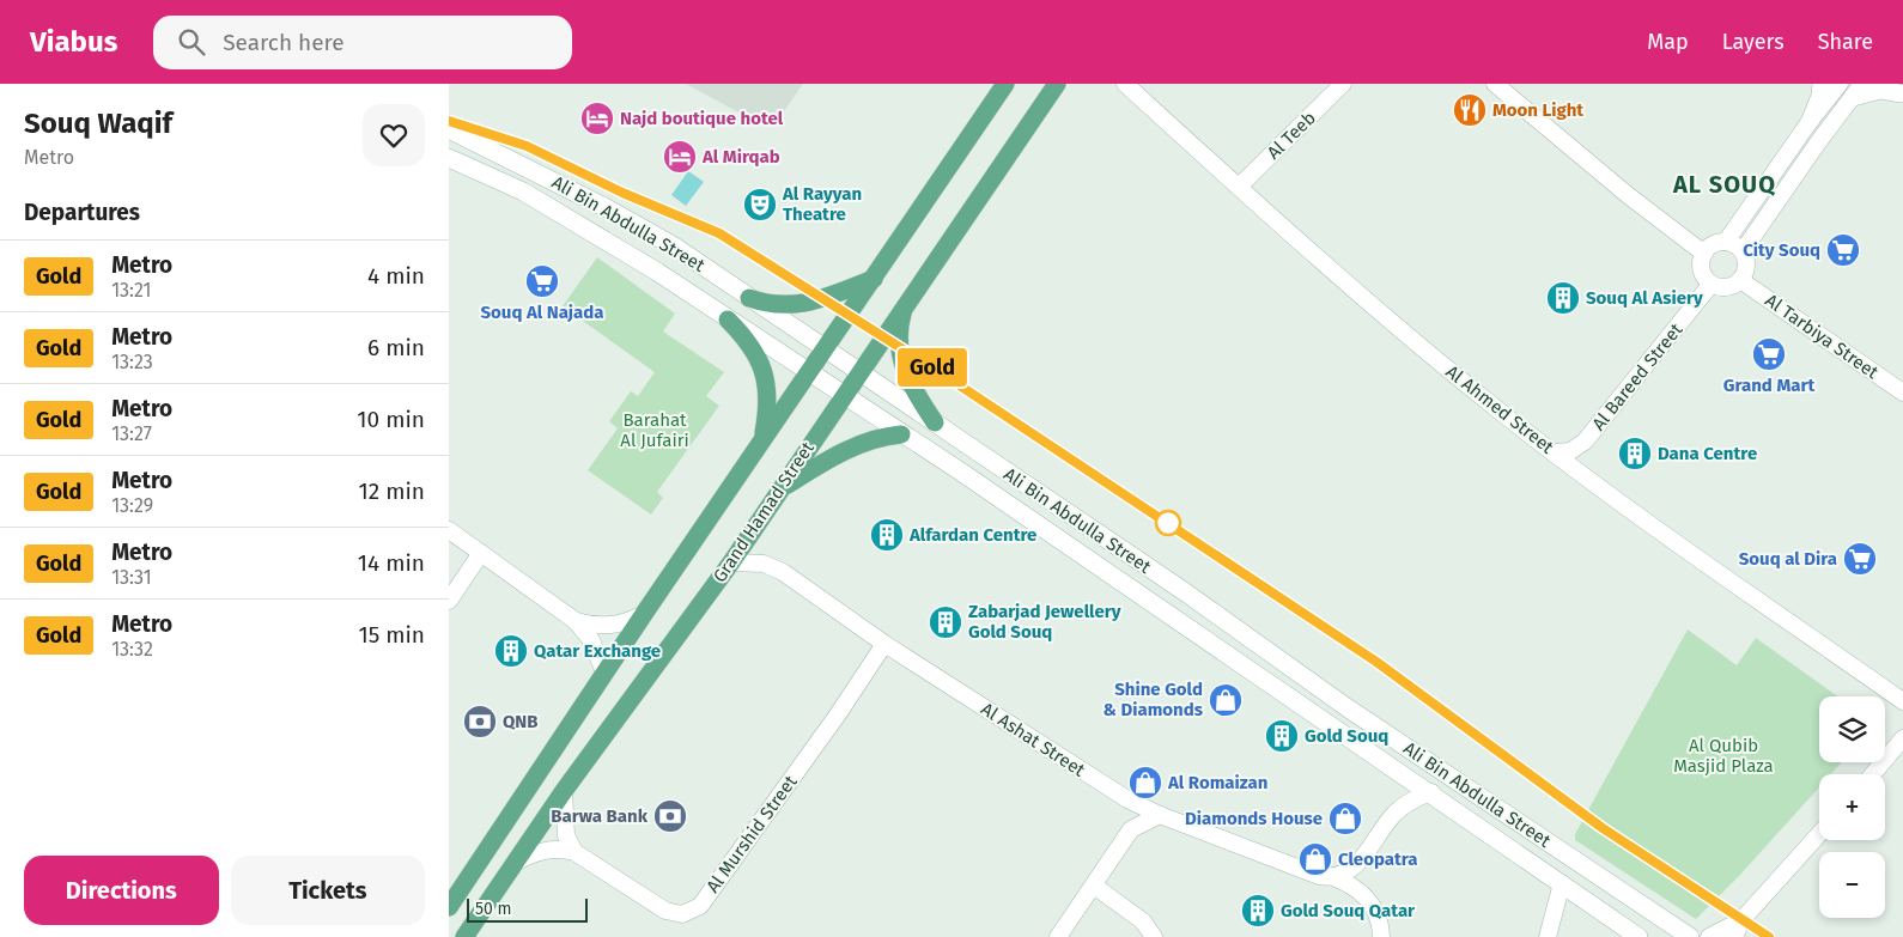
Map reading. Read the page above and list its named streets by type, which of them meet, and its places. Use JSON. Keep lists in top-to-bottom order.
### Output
{
  "streets": {
    "main road": ["Grand Hamad Street"],
    "street": [
      "Al Teeb",
      "Ali Bin Abdulla Street",
      "Al Tarbiya Street",
      "Al Bareed Street",
      "Al Ahmed Street",
      "Al Ashat Street",
      "Al Murshid Street"
    ]
  },
  "crossings": [
    ["Al Teeb", "Al Ahmed Street"],
    ["Ali Bin Abdulla Street", "Grand Hamad Street"],
    ["Al Tarbiya Street", "Al Bareed Street"],
    ["Al Bareed Street", "Al Ahmed Street"],
    ["Grand Hamad Street", "Al Ashat Street"],
    ["Grand Hamad Street", "Al Murshid Street"],
    ["Al Ashat Street", "Al Murshid Street"]
  ],
  "districts": ["AL SOUQ"],
  "parks": ["Barahat Al Jufairi", "Al Qubib Masjid Plaza"],
  "places": {
    "restaurant": ["Moon Light"],
    "hotel": ["Najd boutique hotel", "Al Mirqab"],
    "theatre": ["Al Rayyan Theatre"],
    "supermarket": [
      "City Souq",
      "Souq Al Najada",
      "Grand Mart",
      "Souq al Dira"
    ],
    "building": [
      "Souq Al Asiery",
      "Dana Centre",
      "Alfardan Centre",
      "Zabarjad Jewellery Gold Souq",
      "Qatar Exchange",
      "Gold Souq",
      "Gold Souq Qatar"
    ],
    "shop": [
      "Shine Gold & Diamonds",
      "Al Romaizan",
      "Diamonds House",
      "Cleopatra"
    ],
    "bank": ["QNB", "Barwa Bank"]
  },
  "lines": ["metro line Gold"],
  "scale_bar": "50 m",
  "page": {
    "header": "Viabus",
    "search": "Search here",
    "nav": ["Map", "Layers", "Share"],
    "heading": [
      ["Souq Waqif", "Metro"],
      "Departures"
    ],
    "on_map": "Gold",
    "list": [
      {
        "mark": "Gold",
        "name": "Metro",
        "note": "13:21",
        "value": "4 min"
      },
      {
        "mark": "Gold",
        "name": "Metro",
        "note": "13:23",
        "value": "6 min"
      },
      {
        "mark": "Gold",
        "name": "Metro",
        "note": "13:27",
        "value": "10 min"
      },
      {
        "mark": "Gold",
        "name": "Metro",
        "note": "13:29",
        "value": "12 min"
      },
      {
        "mark": "Gold",
        "name": "Metro",
        "note": "13:31",
        "value": "14 min"
      },
      {
        "mark": "Gold",
        "name": "Metro",
        "note": "13:32",
        "value": "15 min"
      }
    ],
    "map_buttons": ["+", "−"],
    "buttons": ["Directions", "Tickets"],
    "scale": "50 m"
  }
}
